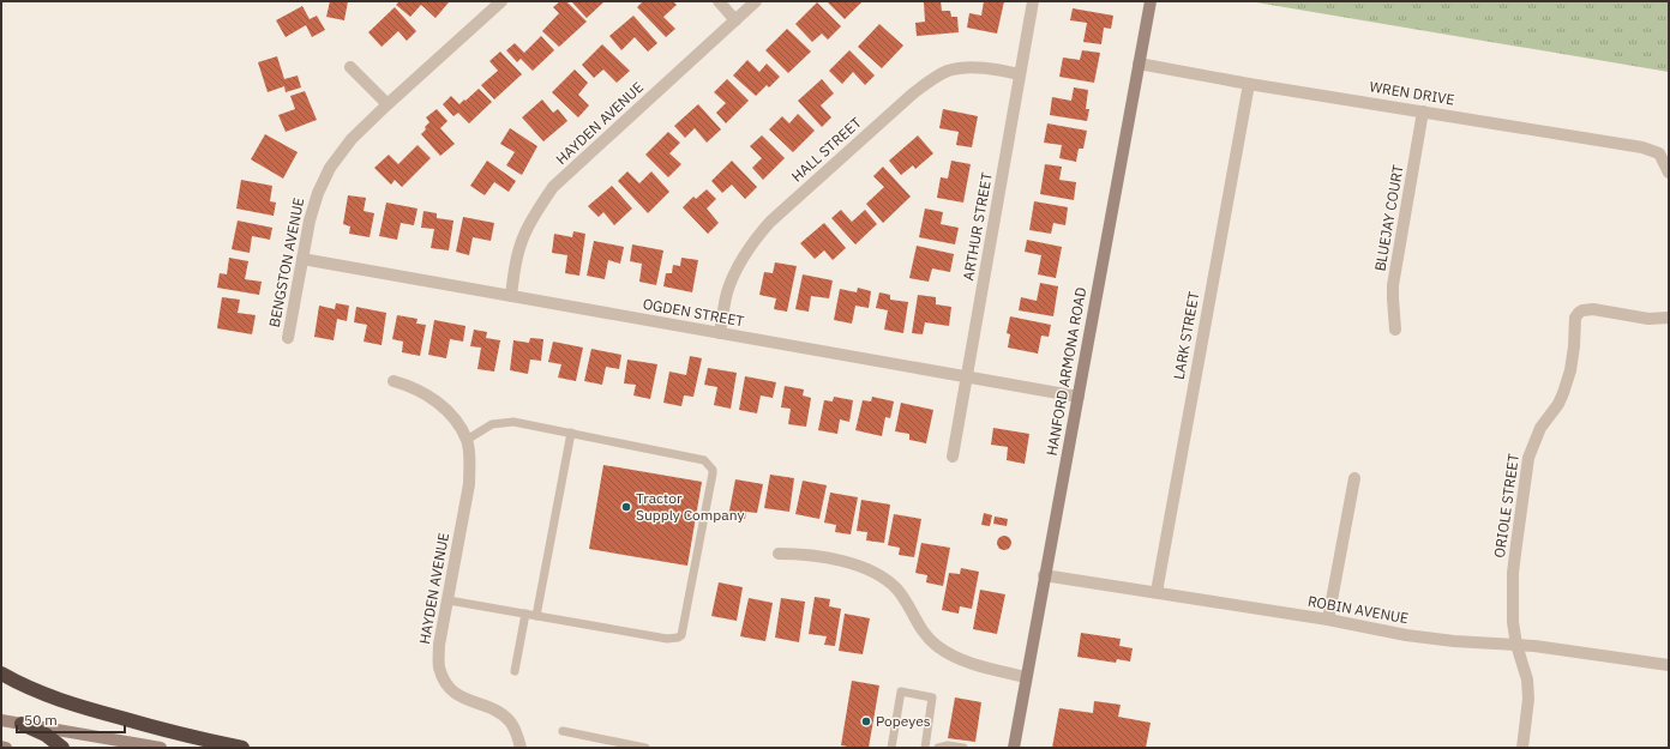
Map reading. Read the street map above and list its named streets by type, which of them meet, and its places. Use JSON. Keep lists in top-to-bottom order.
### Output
{
  "streets": {
    "main road": ["HANFORD ARMONA ROAD"],
    "street": [
      "WREN DRIVE",
      "HAYDEN AVENUE",
      "HALL STREET",
      "BLUEJAY COURT",
      "ARTHUR STREET",
      "BENGSTON AVENUE",
      "OGDEN STREET",
      "LARK STREET",
      "ORIOLE STREET",
      "ROBIN AVENUE"
    ]
  },
  "crossings": [
    ["WREN DRIVE", "BLUEJAY COURT"],
    ["WREN DRIVE", "LARK STREET"],
    ["WREN DRIVE", "HANFORD ARMONA ROAD"],
    ["HAYDEN AVENUE", "OGDEN STREET"],
    ["HALL STREET", "ARTHUR STREET"],
    ["HALL STREET", "OGDEN STREET"],
    ["ARTHUR STREET", "OGDEN STREET"],
    ["BENGSTON AVENUE", "OGDEN STREET"],
    ["OGDEN STREET", "HANFORD ARMONA ROAD"],
    ["LARK STREET", "ROBIN AVENUE"],
    ["HANFORD ARMONA ROAD", "ROBIN AVENUE"],
    ["ORIOLE STREET", "ROBIN AVENUE"]
  ],
  "places": ["Tractor Supply Company", "Popeyes"],
  "scale_bar": "50 m"
}
